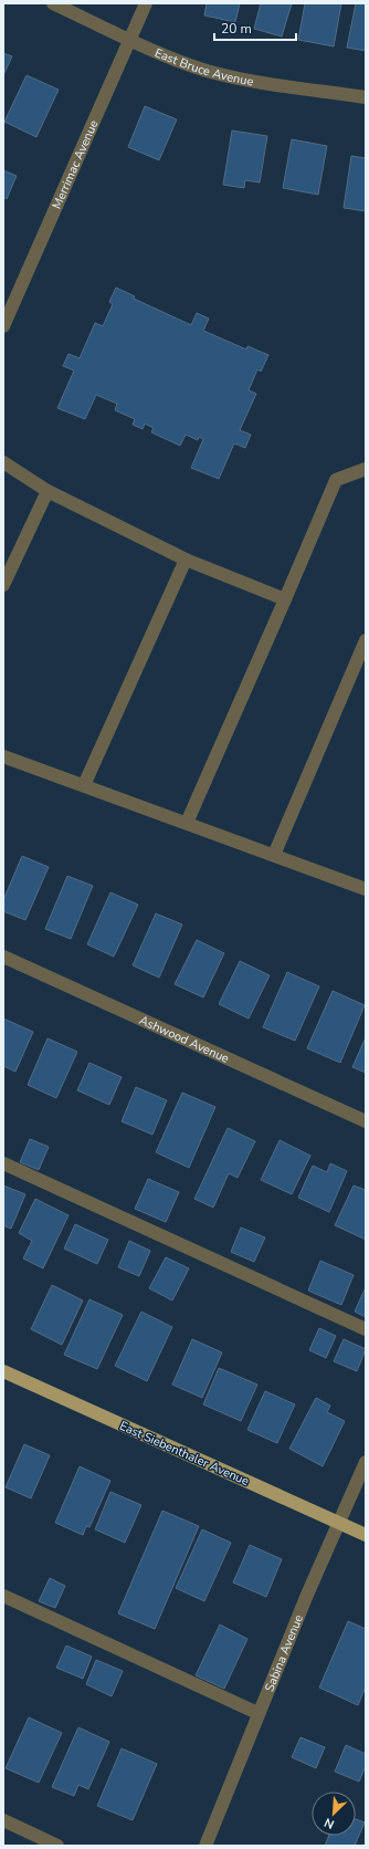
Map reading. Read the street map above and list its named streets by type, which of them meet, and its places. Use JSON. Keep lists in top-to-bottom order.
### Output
{
  "streets": {
    "main road": ["East Siebenthaler Avenue"],
    "street": [
      "East Bruce Avenue",
      "Merrimac Avenue",
      "Ashwood Avenue",
      "Sabina Avenue"
    ]
  },
  "crossings": [
    ["East Bruce Avenue", "Merrimac Avenue"],
    ["East Siebenthaler Avenue", "Sabina Avenue"]
  ],
  "scale_bar": "20 m",
  "north": "bottom left"
}
